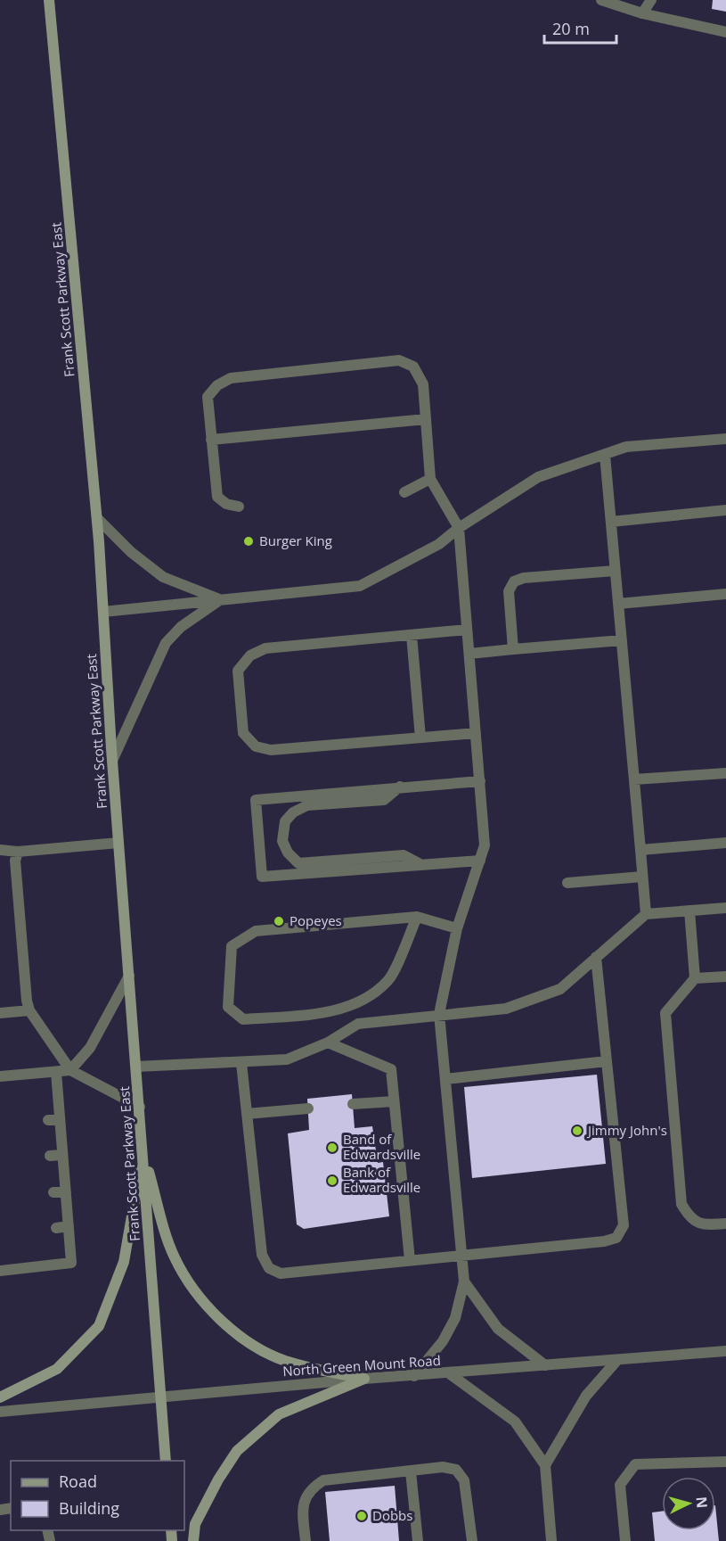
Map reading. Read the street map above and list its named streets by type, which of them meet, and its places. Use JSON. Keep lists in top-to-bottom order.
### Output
{
  "streets": {
    "main road": ["Frank Scott Parkway East"],
    "street": ["North Green Mount Road"]
  },
  "crossings": [
    ["Frank Scott Parkway East", "North Green Mount Road"]
  ],
  "places": [
    "Burger King",
    "Popeyes",
    "Jimmy John's",
    "Band of Edwardsville",
    "Bank of Edwardsville",
    "Dobbs"
  ],
  "legend": ["Road", "Building"],
  "scale_bar": "20 m",
  "north": "right"
}
